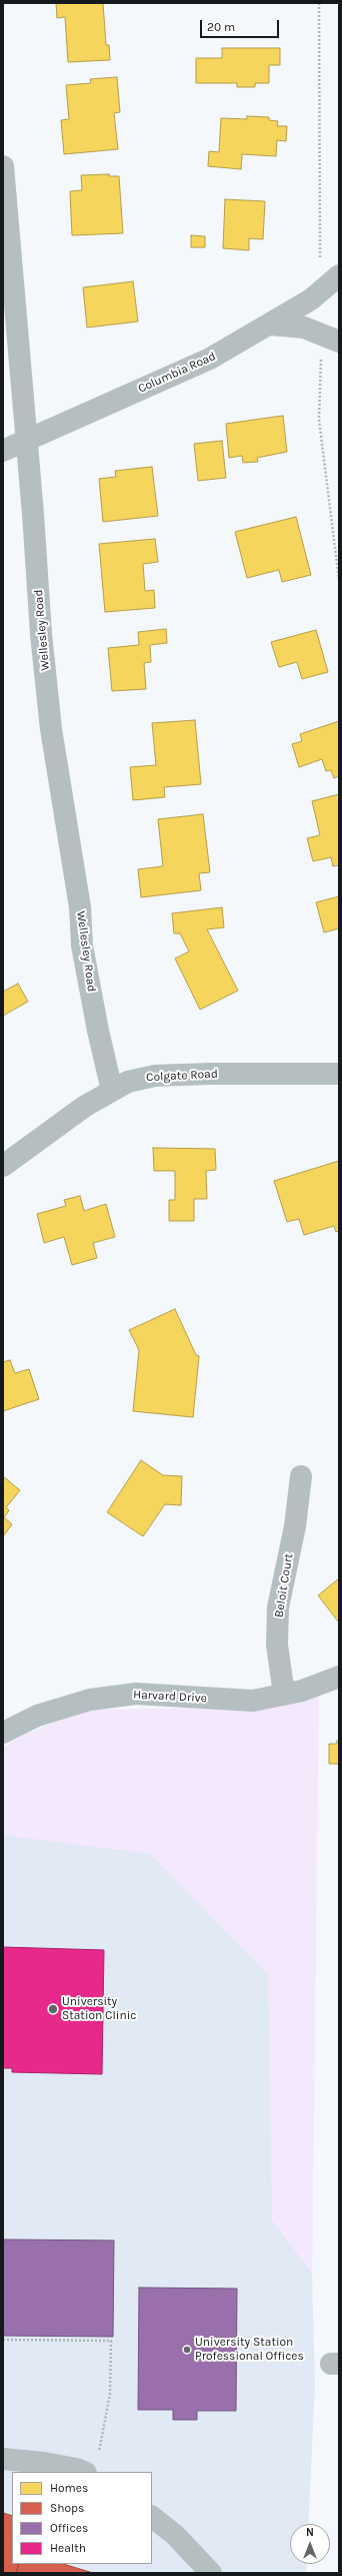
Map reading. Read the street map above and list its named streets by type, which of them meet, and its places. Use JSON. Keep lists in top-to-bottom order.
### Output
{
  "streets": {
    "street": [
      "Columbia Road",
      "Wellesley Road",
      "Colgate Road",
      "Beloit Court",
      "Harvard Drive"
    ]
  },
  "crossings": [
    ["Columbia Road", "Wellesley Road"],
    ["Wellesley Road", "Colgate Road"],
    ["Beloit Court", "Harvard Drive"]
  ],
  "places": ["University Station Clinic", "University Station Professional Offices"],
  "legend": [
    "Homes",
    "Shops",
    "Offices",
    "Health"
  ],
  "scale_bar": "20 m",
  "north": "top"
}
